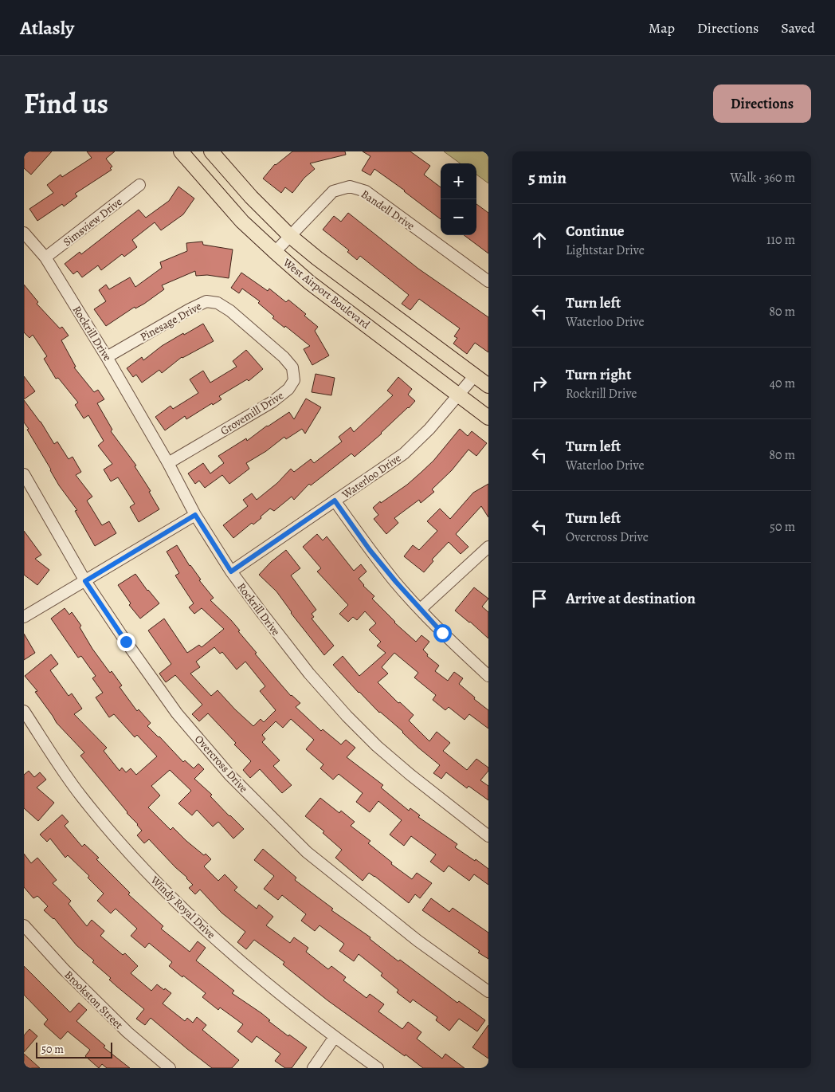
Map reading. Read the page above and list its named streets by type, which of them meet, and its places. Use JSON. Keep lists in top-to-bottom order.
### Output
{
  "streets": {
    "main road": ["West Airport Boulevard"],
    "street": [
      "Bandell Drive",
      "Simsview Drive",
      "Pinesage Drive",
      "Rockrill Drive",
      "Grovemill Drive",
      "Waterloo Drive",
      "Overcross Drive",
      "Windy Royal Drive",
      "Brookston Street"
    ]
  },
  "crossings": [
    ["Bandell Drive", "West Airport Boulevard"],
    ["Simsview Drive", "Rockrill Drive"],
    ["West Airport Boulevard", "Waterloo Drive"],
    ["Pinesage Drive", "Rockrill Drive"],
    ["Pinesage Drive", "Grovemill Drive"],
    ["Rockrill Drive", "Grovemill Drive"],
    ["Rockrill Drive", "Waterloo Drive"]
  ],
  "scale_bar": "50 m",
  "page": {
    "header": "Atlasly",
    "nav": ["Map", "Directions", "Saved"],
    "title": "Find us",
    "buttons": "Directions",
    "heading": ["5 min", "Walk · 360 m"],
    "map_buttons": ["+", "−"],
    "list": [
      ["Continue", "Lightstar Drive", "110 m"],
      ["Turn left", "Waterloo Drive", "80 m"],
      ["Turn right", "Rockrill Drive", "40 m"],
      ["Turn left", "Waterloo Drive", "80 m"],
      ["Turn left", "Overcross Drive", "50 m"],
      "Arrive at destination"
    ],
    "scale": "50 m"
  }
}
